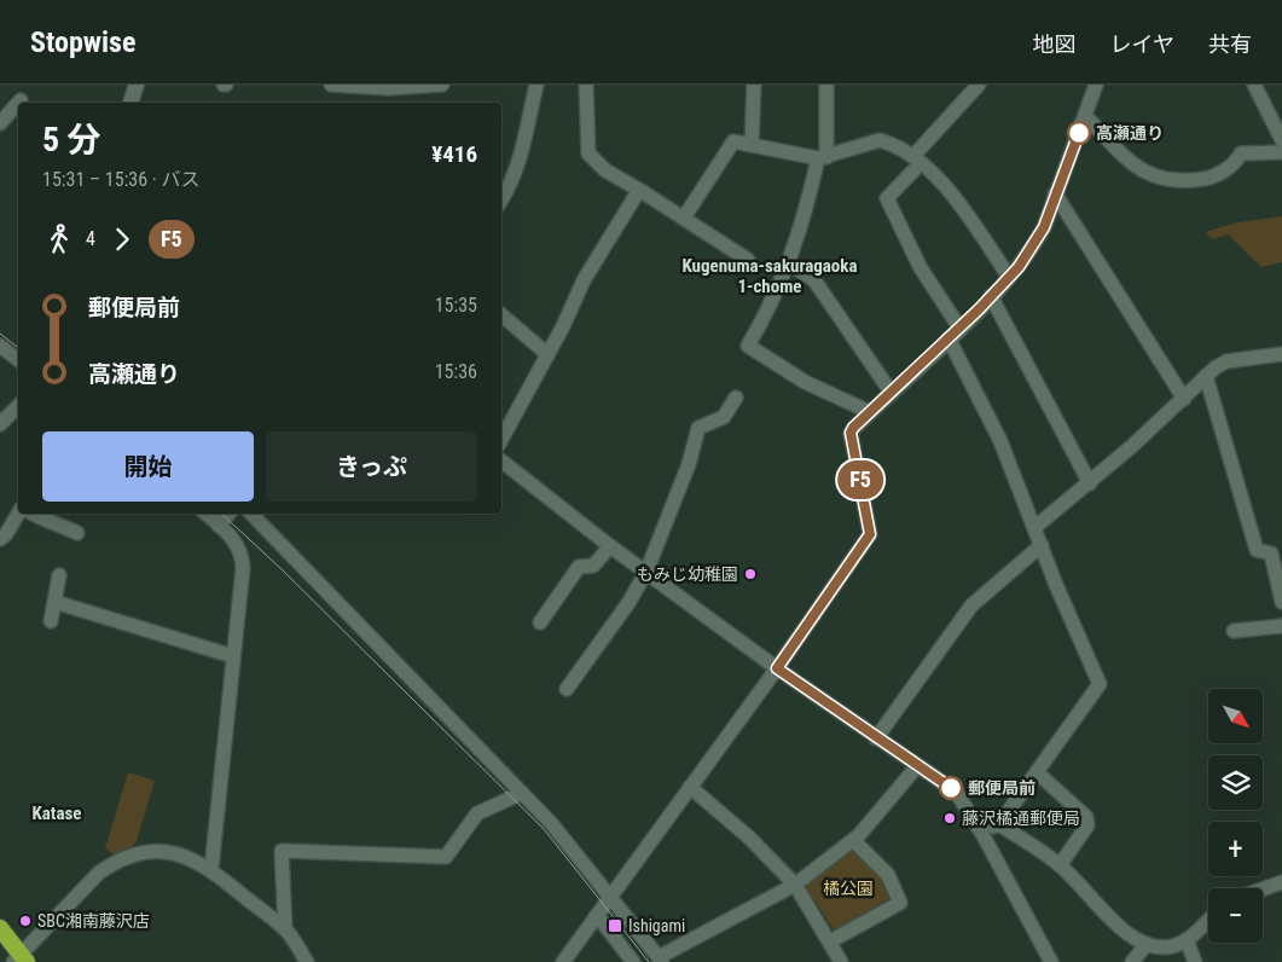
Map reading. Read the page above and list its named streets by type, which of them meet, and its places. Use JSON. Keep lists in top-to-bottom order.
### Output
{
  "districts": ["Kugenuma-sakuragaoka 1-chome", "Katase"],
  "parks": ["橘公園"],
  "places": {
    "other": [
      "高瀬通り",
      "もみじ幼稚園",
      "郵便局前",
      "藤沢橘通郵便局",
      "SBC湘南藤沢店"
    ],
    "transit": ["Ishigami"]
  },
  "lines": ["bus line F5"],
  "north": "bottom right",
  "page": {
    "header": "Stopwise",
    "nav": ["地図", "レイヤ", "共有"],
    "on_map": "F5",
    "heading": ["5 分", "15:31 – 15:36 · バス", "¥416"],
    "legs": ["4", "F5"],
    "list": [
      {
        "name": "郵便局前",
        "value": "15:35"
      },
      {
        "name": "高瀬通り",
        "value": "15:36"
      }
    ],
    "buttons": ["開始", "きっぷ"],
    "map_buttons": ["+", "−"]
  }
}
